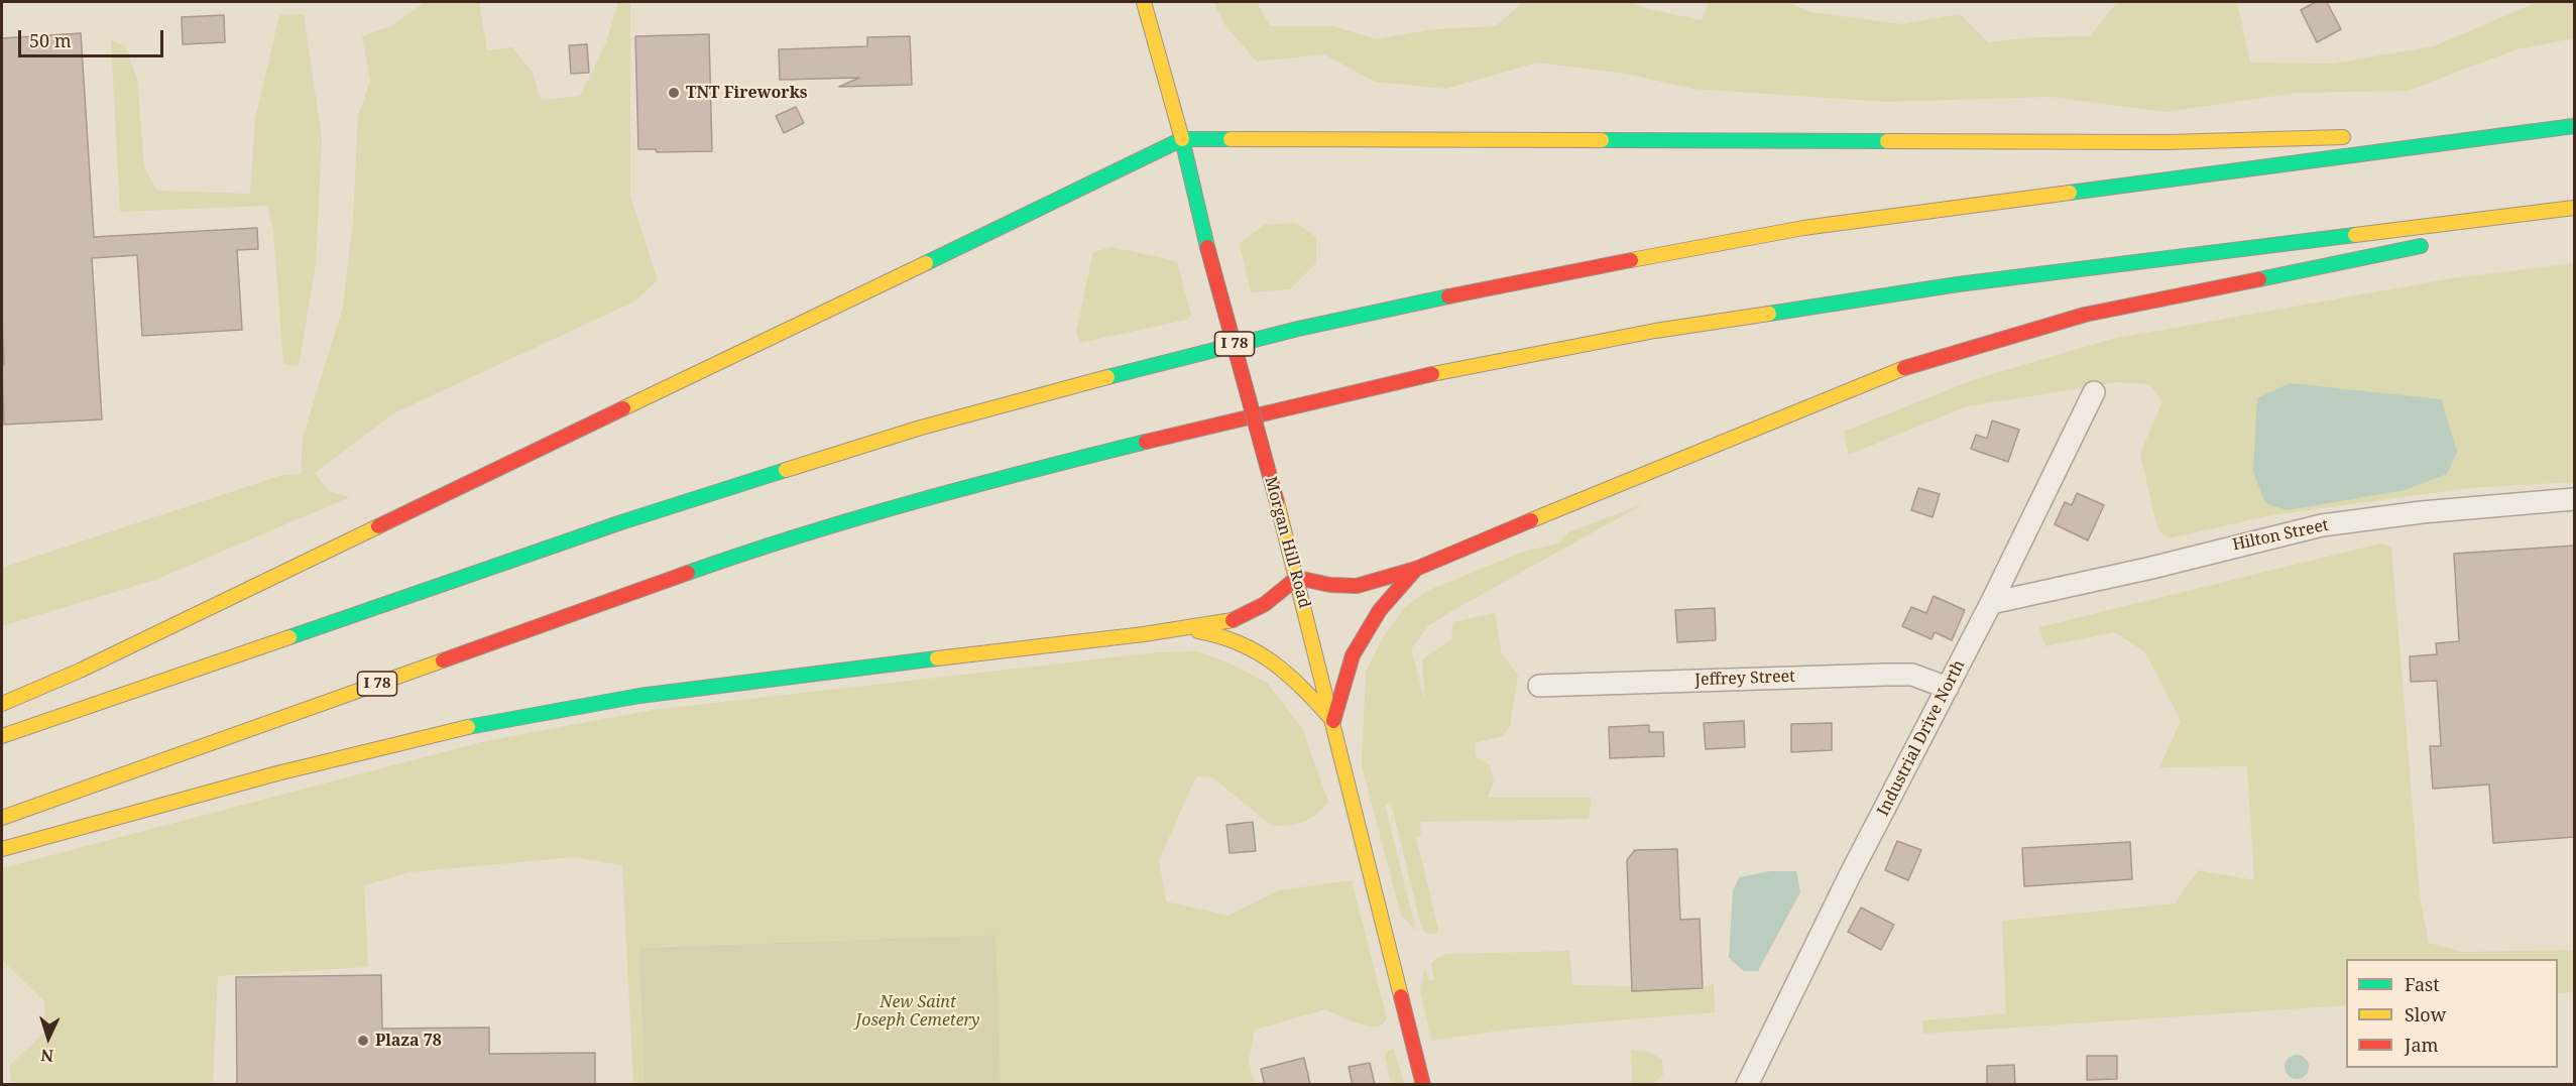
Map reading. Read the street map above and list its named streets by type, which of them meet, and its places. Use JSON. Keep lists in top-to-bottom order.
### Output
{
  "streets": {
    "main road": ["I 78", "Morgan Hill Road"],
    "street": ["Hilton Street", "Jeffrey Street", "Industrial Drive North"]
  },
  "crossings": [
    ["Hilton Street", "Industrial Drive North"],
    ["Jeffrey Street", "Industrial Drive North"]
  ],
  "parks": ["New Saint Joseph Cemetery"],
  "places": ["TNT Fireworks", "Plaza 78"],
  "legend": ["Fast", "Slow", "Jam"],
  "scale_bar": "50 m",
  "north": "bottom"
}
